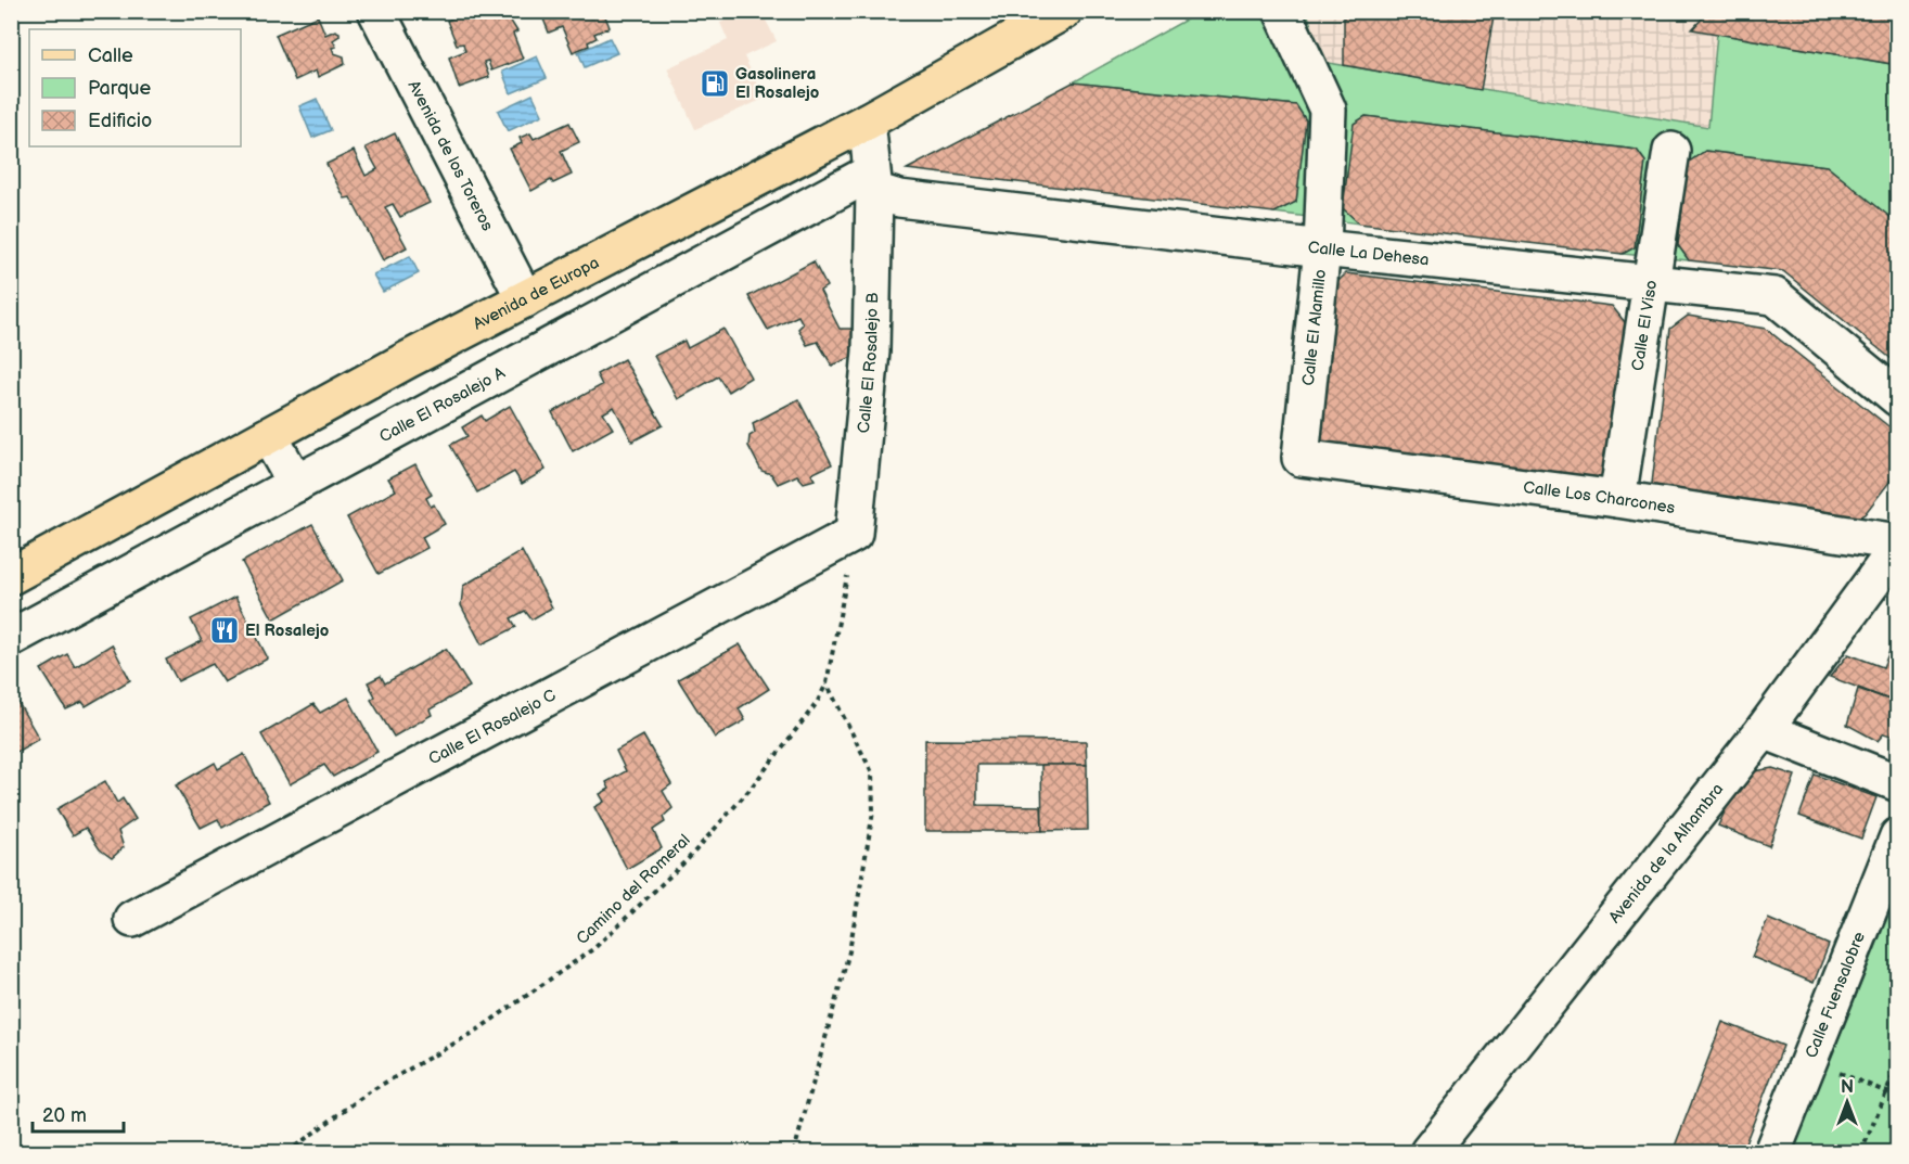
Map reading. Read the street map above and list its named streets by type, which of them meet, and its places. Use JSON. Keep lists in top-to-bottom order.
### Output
{
  "streets": {
    "main road": ["Avenida de Europa"],
    "street": [
      "Avenida de los Toreros",
      "Calle La Dehesa",
      "Calle El Viso",
      "Calle El Alamillo",
      "Calle El Rosalejo B",
      "Calle El Rosalejo A",
      "Calle Los Charcones",
      "Calle El Rosalejo C",
      "Avenida de la Alhambra",
      "Calle Fuensalobre"
    ],
    "path": ["Camino del Romeral"]
  },
  "crossings": [
    ["Avenida de los Toreros", "Avenida de Europa"],
    ["Calle La Dehesa", "Calle El Viso"],
    ["Calle La Dehesa", "Calle El Alamillo"],
    ["Calle La Dehesa", "Calle El Rosalejo B"],
    ["Calle La Dehesa", "Calle El Rosalejo A"],
    ["Calle El Viso", "Calle Los Charcones"],
    ["Calle El Alamillo", "Calle Los Charcones"],
    ["Calle El Rosalejo B", "Calle El Rosalejo A"],
    ["Calle El Rosalejo B", "Calle El Rosalejo C"],
    ["Calle El Rosalejo B", "Camino del Romeral"],
    ["Calle Los Charcones", "Avenida de la Alhambra"],
    ["Calle El Rosalejo C", "Camino del Romeral"]
  ],
  "places": {
    "fuel station": ["Gasolinera El Rosalejo"],
    "restaurant": ["El Rosalejo"]
  },
  "legend": ["Calle", "Parque", "Edificio"],
  "scale_bar": "20 m",
  "north": "top"
}
